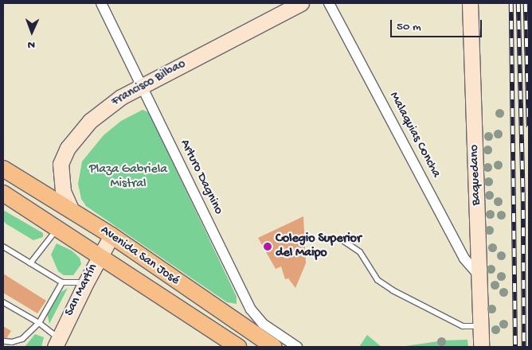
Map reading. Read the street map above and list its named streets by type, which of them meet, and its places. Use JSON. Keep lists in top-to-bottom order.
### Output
{
  "streets": {
    "main road": ["Avenida San José"],
    "street": [
      "Francisco Bilbao",
      "Malaquias Concha",
      "Baquedano",
      "Arturo Dagnino",
      "San Martín"
    ]
  },
  "crossings": [
    ["Francisco Bilbao", "Arturo Dagnino"],
    ["Francisco Bilbao", "Avenida San José"],
    ["Malaquias Concha", "Baquedano"],
    ["Avenida San José", "San Martín"]
  ],
  "parks": ["Plaza Gabriela Mistral"],
  "places": ["Colegio Superior del Maipo"],
  "scale_bar": "50 m",
  "north": "bottom"
}
